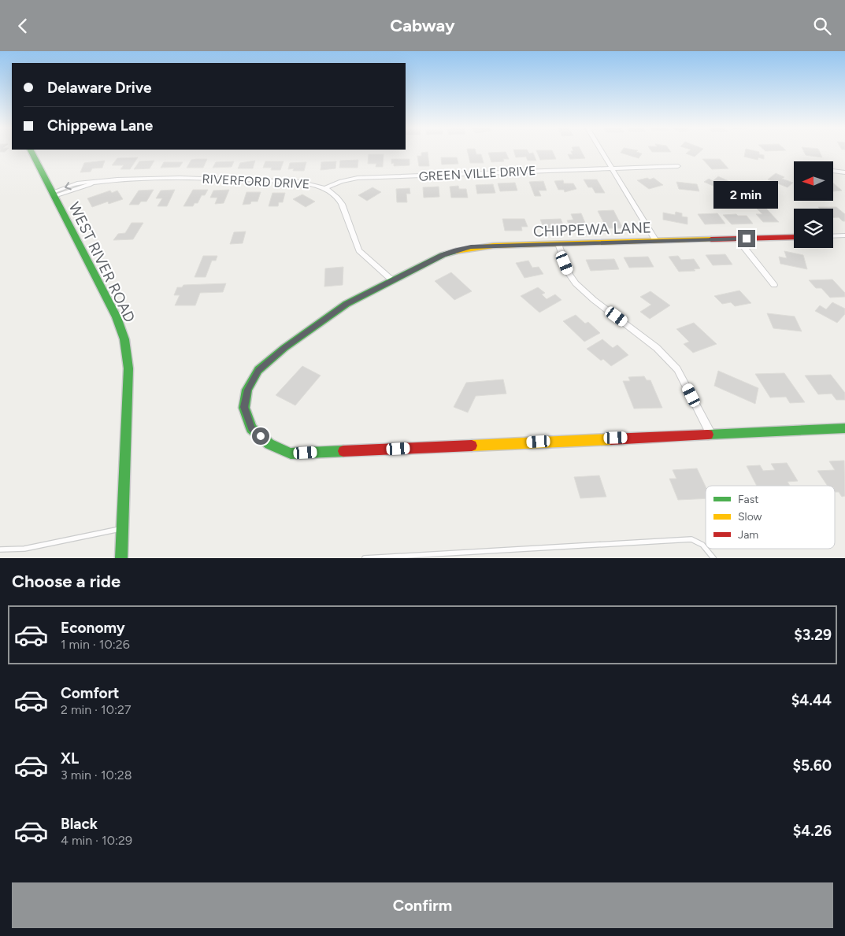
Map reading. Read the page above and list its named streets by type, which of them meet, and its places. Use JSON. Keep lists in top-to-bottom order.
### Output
{
  "streets": {
    "street": [
      "GREEN VILLE DRIVE",
      "RIVERFORD DRIVE",
      "CHIPPEWA LANE",
      "WEST RIVER ROAD"
    ]
  },
  "crossings": [
    ["GREEN VILLE DRIVE", "RIVERFORD DRIVE"],
    ["RIVERFORD DRIVE", "CHIPPEWA LANE"],
    ["RIVERFORD DRIVE", "WEST RIVER ROAD"]
  ],
  "legend": ["Fast", "Slow", "Jam"],
  "north": "left",
  "page": {
    "header": "Cabway",
    "banner": ["Delaware Drive", "Chippewa Lane"],
    "bubble": "2 min",
    "heading": "Choose a ride",
    "list": [
      {
        "name": "Economy",
        "note": "1 min · 10:26",
        "value": "$3.29"
      },
      {
        "name": "Comfort",
        "note": "2 min · 10:27",
        "value": "$4.44"
      },
      {
        "name": "XL",
        "note": "3 min · 10:28",
        "value": "$5.60"
      },
      {
        "name": "Black",
        "note": "4 min · 10:29",
        "value": "$4.26"
      }
    ],
    "buttons": "Confirm"
  }
}
